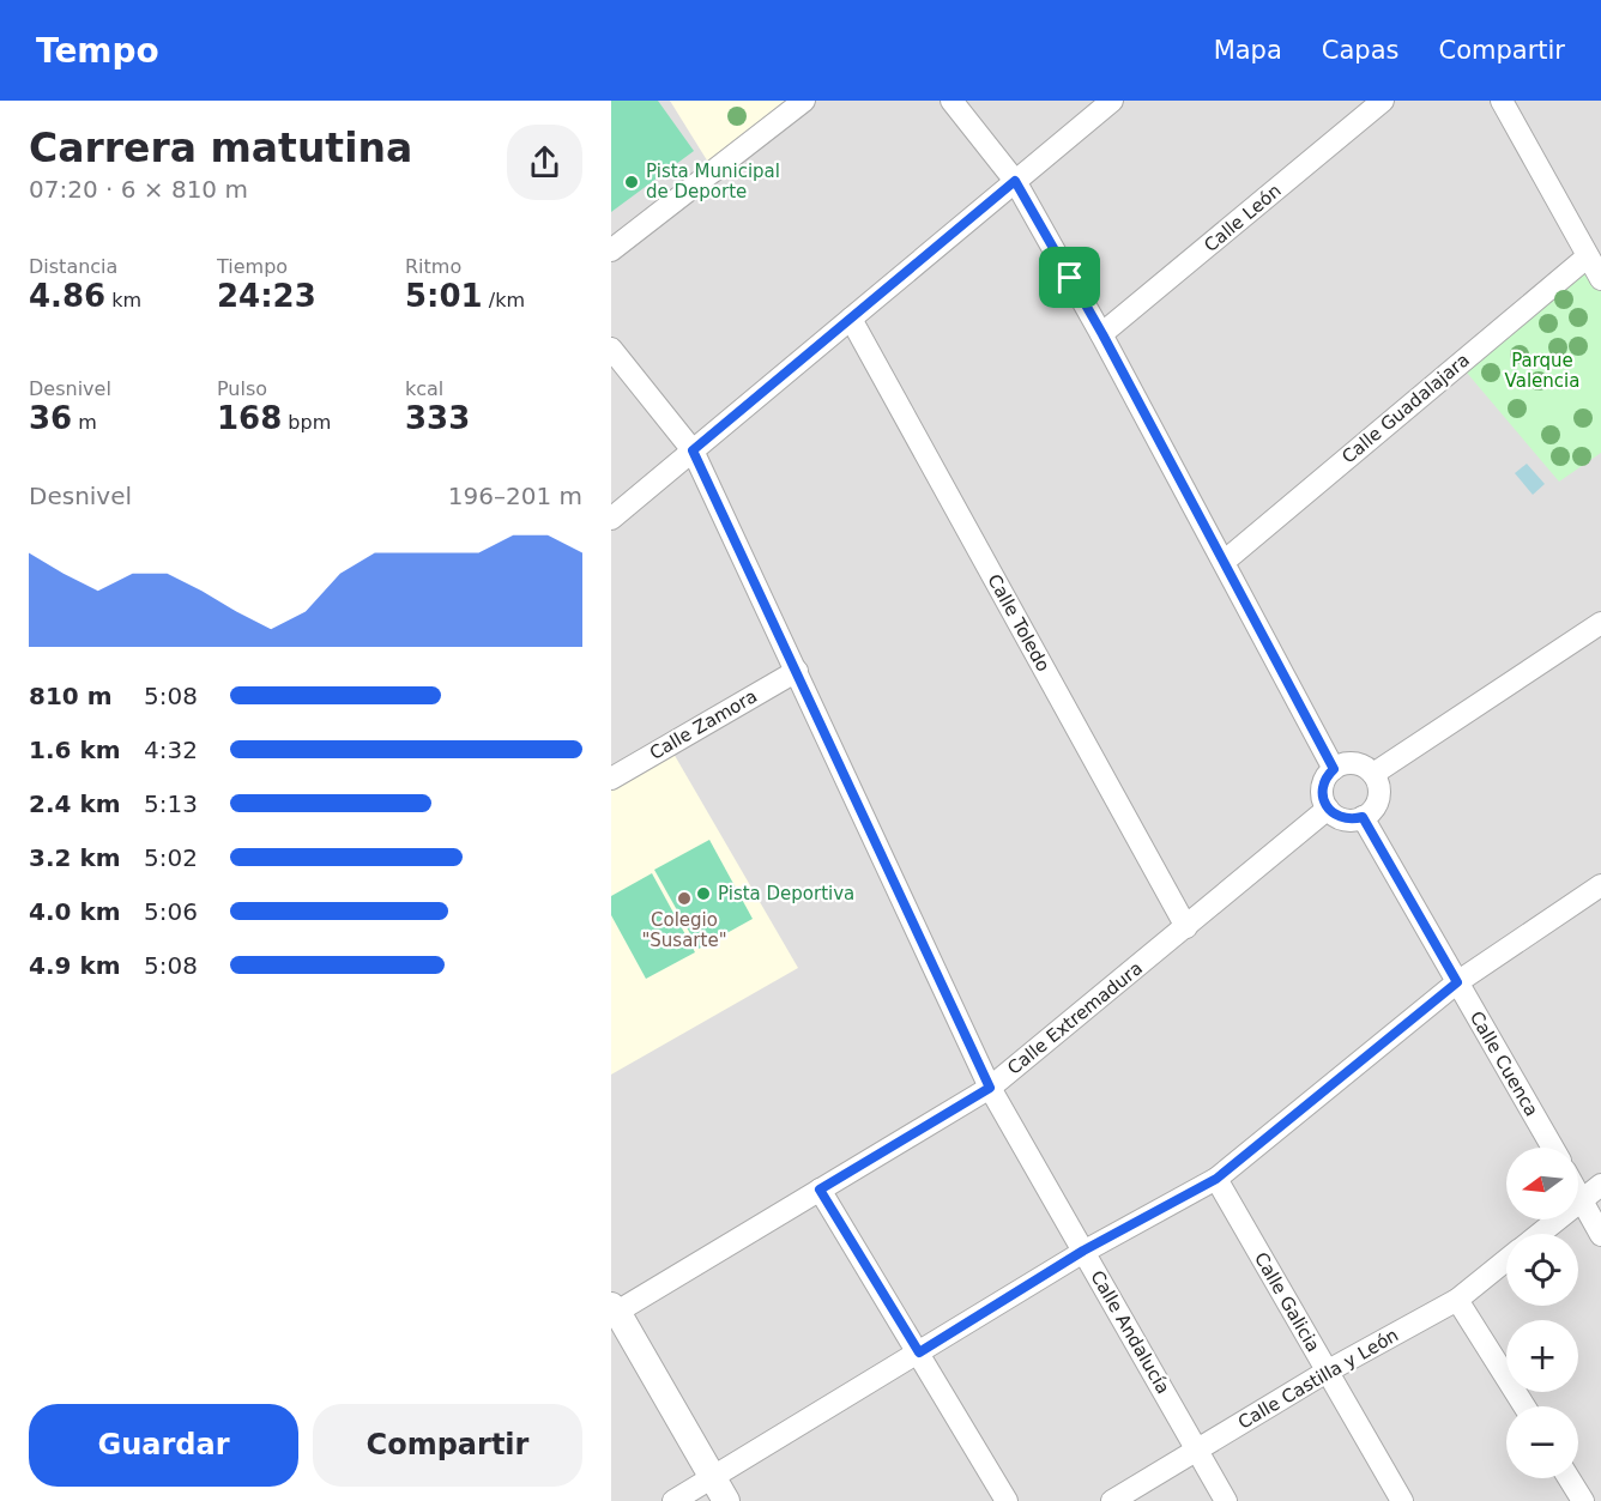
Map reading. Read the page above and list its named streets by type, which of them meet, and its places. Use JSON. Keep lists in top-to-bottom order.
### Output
{
  "streets": {
    "street": [
      "Calle León",
      "Calle Guadalajara",
      "Calle Toledo",
      "Calle Zamora",
      "Calle Extremadura",
      "Calle Cuenca",
      "Calle Galicia",
      "Calle Andalucía",
      "Calle Castilla y León"
    ]
  },
  "crossings": [
    ["Calle Toledo", "Calle Extremadura"],
    ["Calle Zamora", "Calle Andalucía"],
    ["Calle Extremadura", "Calle Cuenca"],
    ["Calle Extremadura", "Calle Andalucía"],
    ["Calle Galicia", "Calle Castilla y León"],
    ["Calle Andalucía", "Calle Castilla y León"]
  ],
  "parks": ["Parque Valencia"],
  "places": ["Pista Municipal de Deporte", "Pista Deportiva", "Colegio \"Susarte\""],
  "north": "left",
  "page": {
    "header": "Tempo",
    "nav": ["Mapa", "Capas", "Compartir"],
    "heading": ["Carrera matutina", "07:20 · 6 × 810 m"],
    "stats": [
      ["Distancia", "4.86 km"],
      ["Tiempo", "24:23"],
      ["Ritmo", "5:01 /km"],
      ["Desnivel", "36 m"],
      ["Pulso", "168 bpm"],
      ["kcal", "333"]
    ],
    "chart": ["Desnivel", "196–201 m"],
    "list": [
      {
        "name": "810 m",
        "note": "5:08"
      },
      {
        "name": "1.6 km",
        "note": "4:32"
      },
      {
        "name": "2.4 km",
        "note": "5:13"
      },
      {
        "name": "3.2 km",
        "note": "5:02"
      },
      {
        "name": "4.0 km",
        "note": "5:06"
      },
      {
        "name": "4.9 km",
        "note": "5:08"
      }
    ],
    "map_buttons": ["+", "−"],
    "buttons": ["Guardar", "Compartir"]
  }
}
